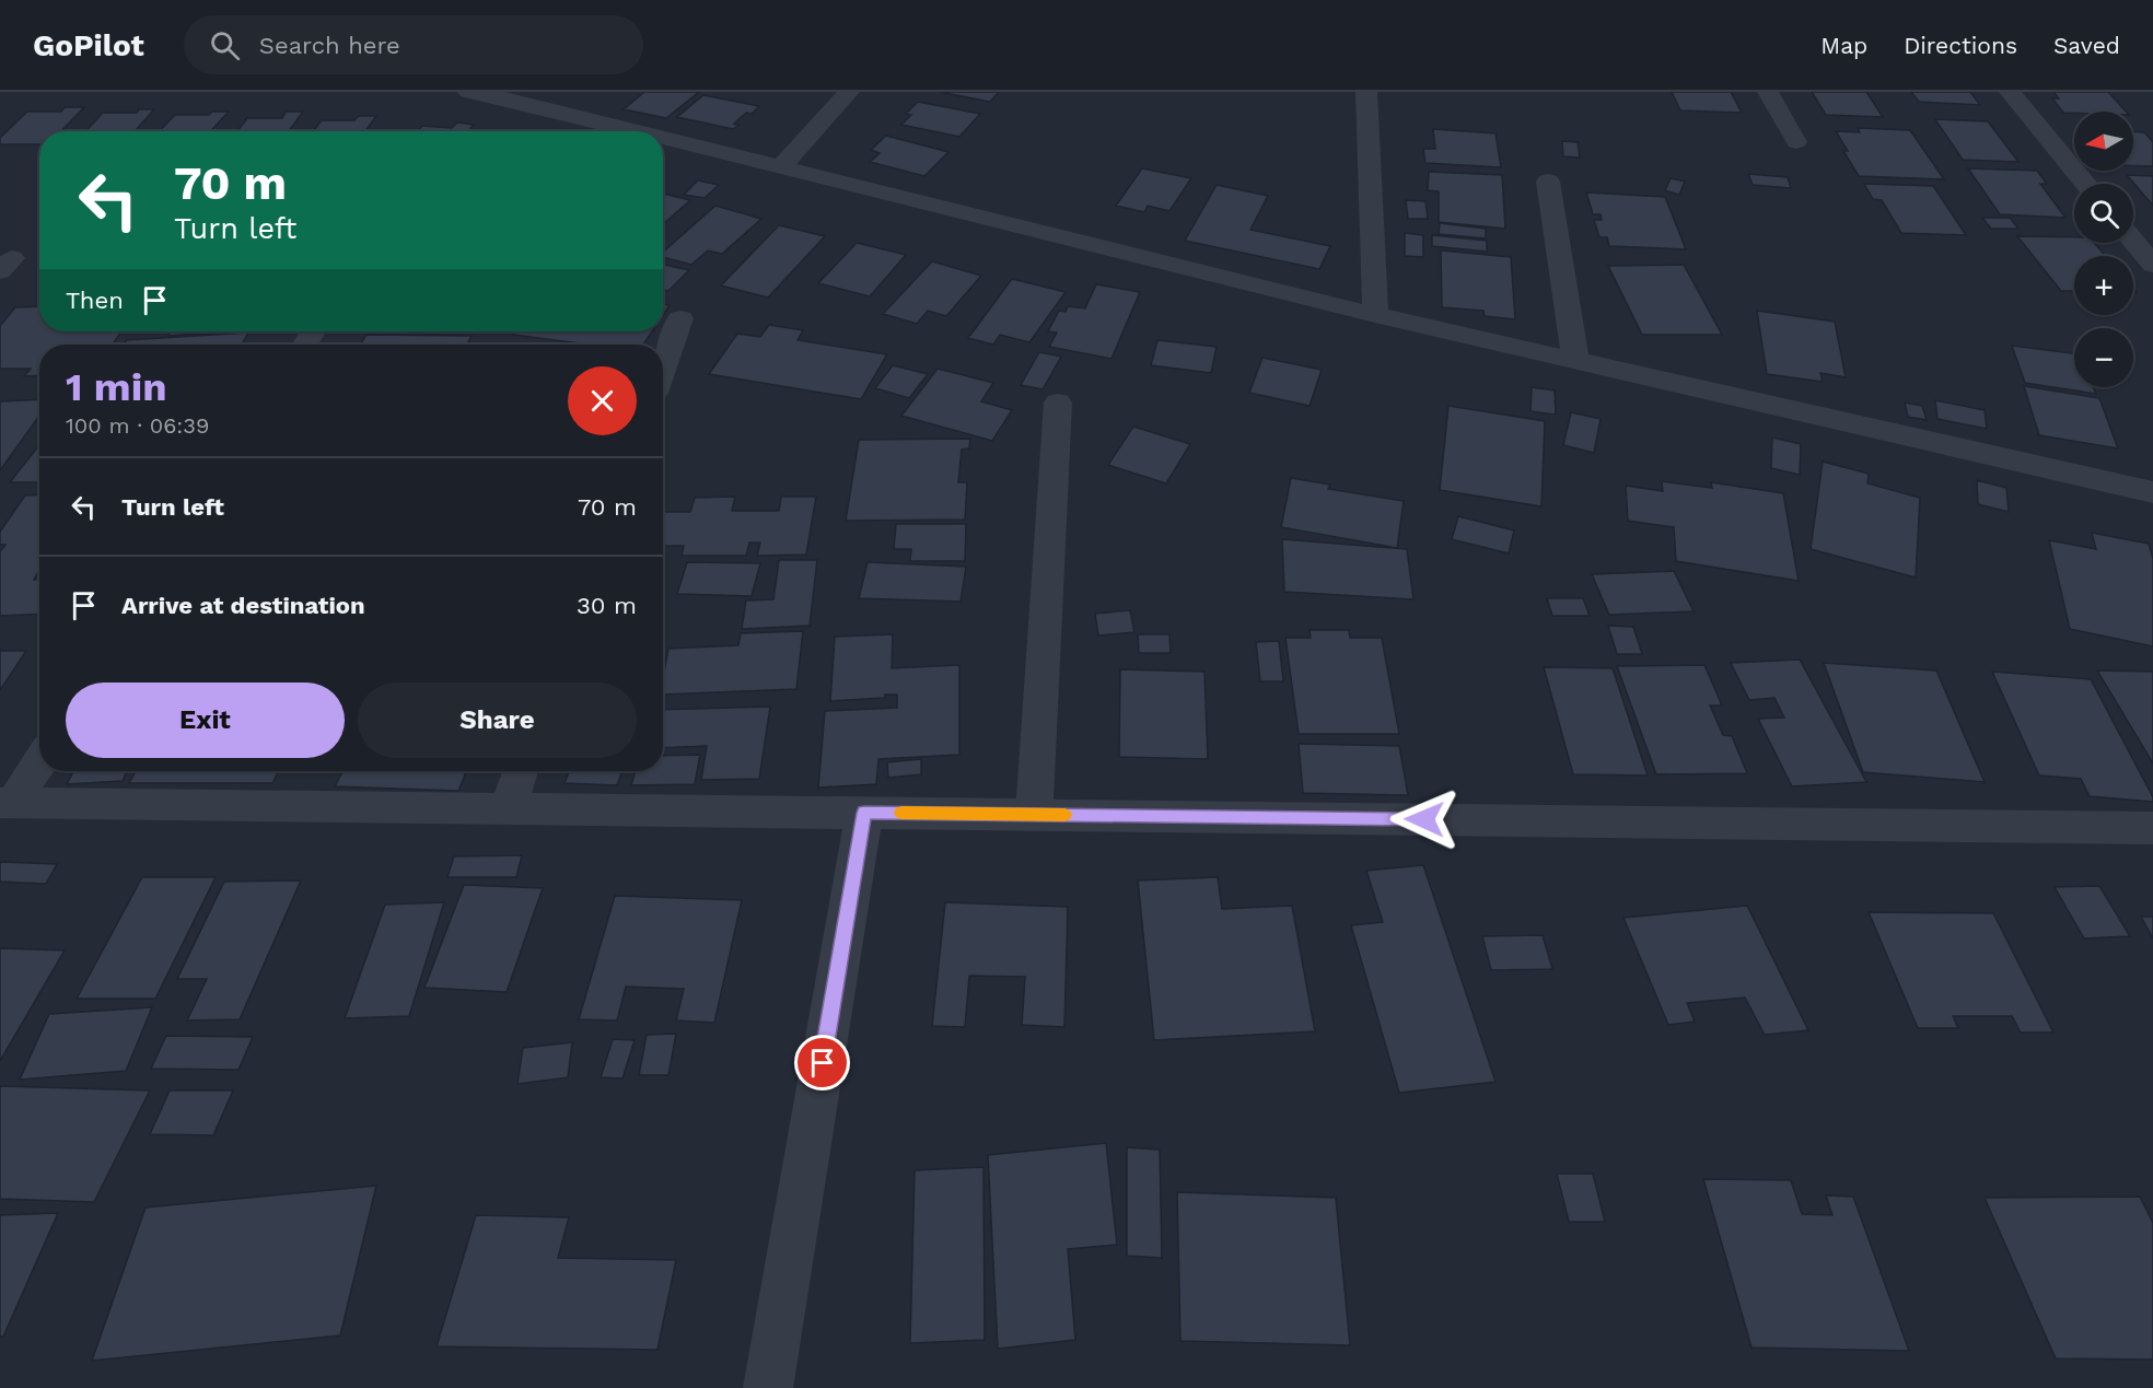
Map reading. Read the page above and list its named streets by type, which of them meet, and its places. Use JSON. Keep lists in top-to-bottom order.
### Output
{
  "north": "left",
  "page": {
    "header": "GoPilot",
    "search": "Search here",
    "nav": ["Map", "Directions", "Saved"],
    "map_buttons": ["+", "−"],
    "turn": ["70 m", "Turn left"],
    "then": "Then",
    "heading": ["1 min", "100 m · 06:39"],
    "list": [
      {
        "name": "Turn left",
        "value": "70 m"
      },
      {
        "name": "Arrive at destination",
        "value": "30 m"
      }
    ],
    "buttons": ["Exit", "Share"]
  }
}
